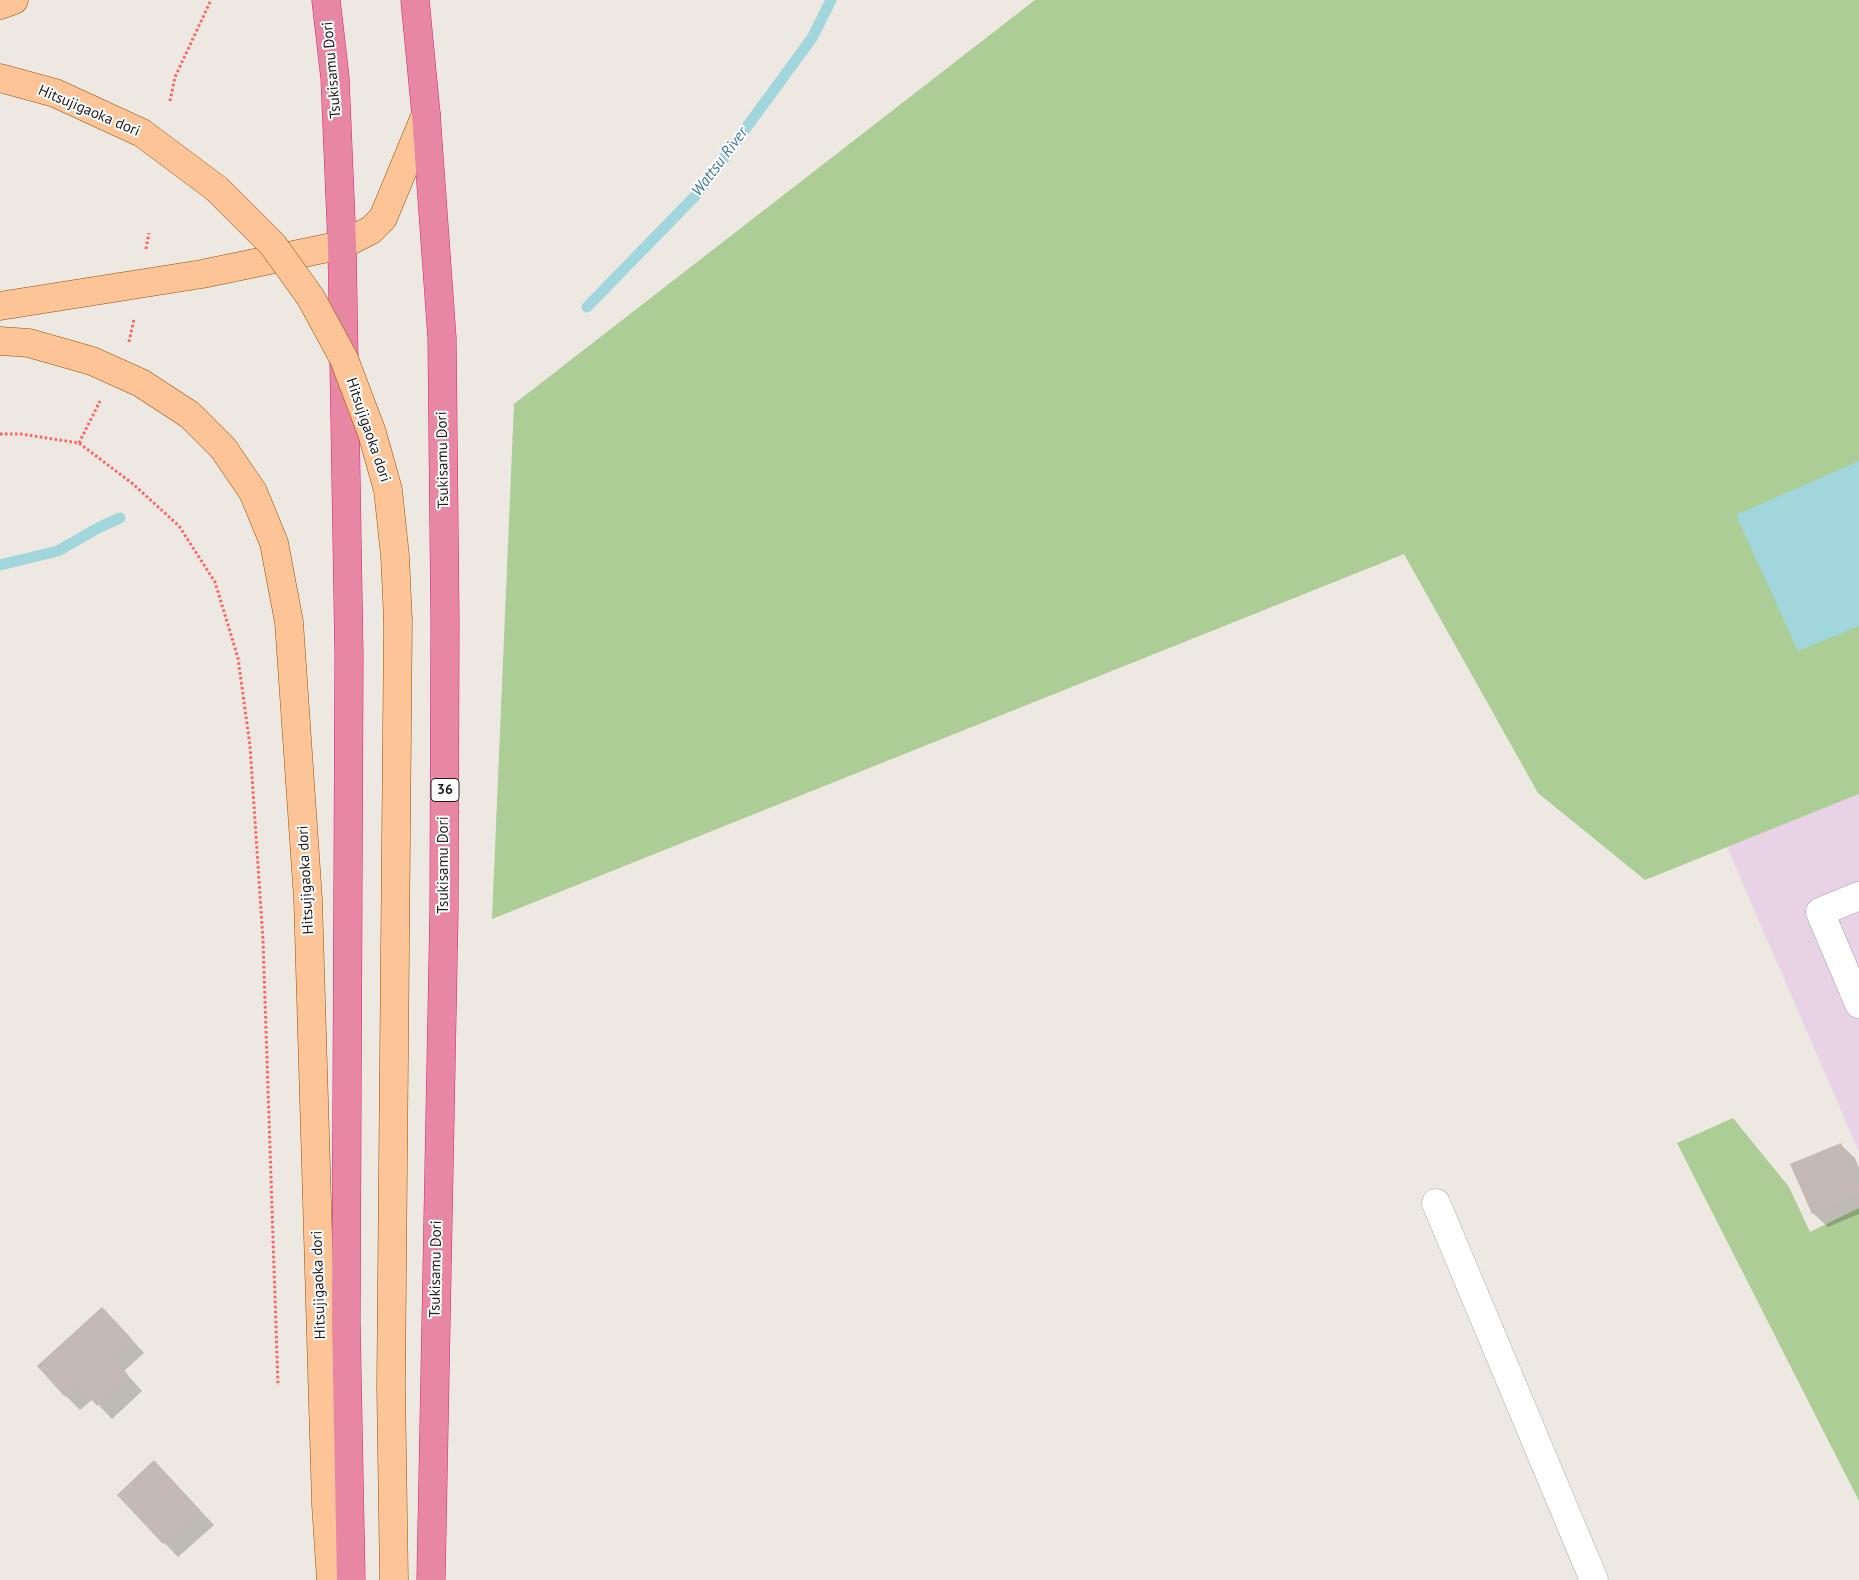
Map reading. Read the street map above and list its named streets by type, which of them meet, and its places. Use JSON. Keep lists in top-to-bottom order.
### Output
{
  "streets": {
    "highway": ["Tsukisamu Dori", "36"],
    "main road": ["Hitsujigaoka dori"]
  },
  "water": ["Wattsu River"]
}
